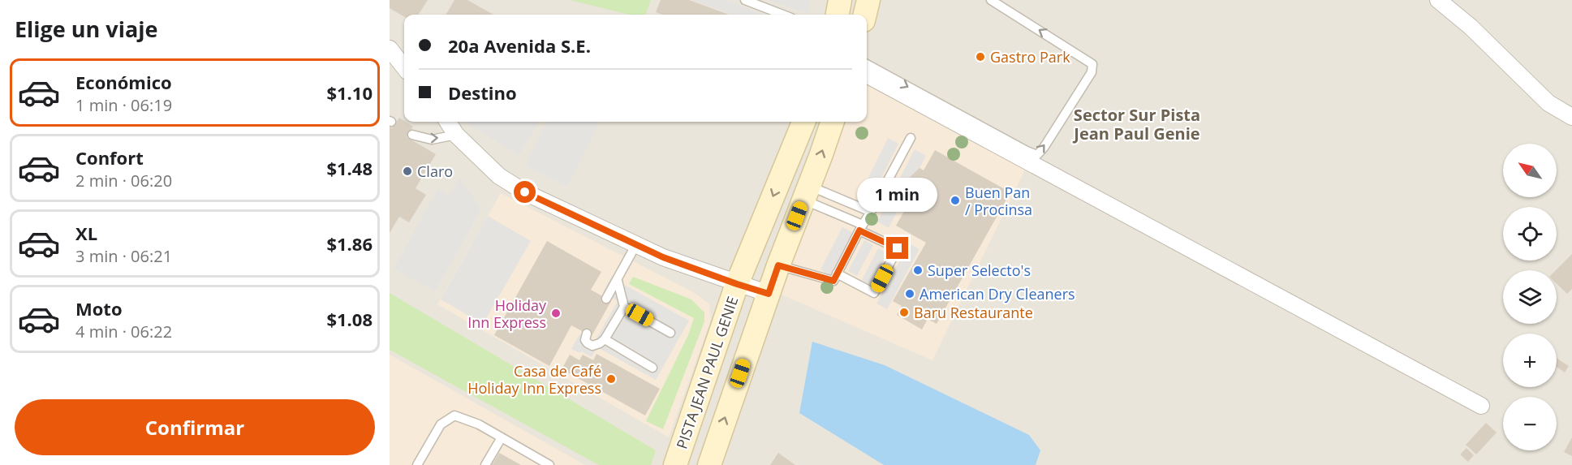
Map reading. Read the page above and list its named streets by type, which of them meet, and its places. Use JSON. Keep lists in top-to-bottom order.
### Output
{
  "streets": {
    "main road": ["PISTA JEAN PAUL GENIE"]
  },
  "districts": ["Sector Sur Pista Jean Paul Genie"],
  "places": [
    "Gastro Park",
    "Claro",
    "Buen Pan / Procinsa",
    "Super Selecto's",
    "American Dry Cleaners",
    "Baru Restaurante",
    "Holiday Inn Express",
    "Casa de Café Holiday Inn Express"
  ],
  "north": "top left",
  "page": {
    "heading": "Elige un viaje",
    "banner": ["20a Avenida S.E.", "Destino"],
    "list": [
      {
        "name": "Económico",
        "note": "1 min · 06:19",
        "value": "$1.10"
      },
      {
        "name": "Confort",
        "note": "2 min · 06:20",
        "value": "$1.48"
      },
      {
        "name": "XL",
        "note": "3 min · 06:21",
        "value": "$1.86"
      },
      {
        "name": "Moto",
        "note": "4 min · 06:22",
        "value": "$1.08"
      }
    ],
    "map_buttons": ["+", "−"],
    "bubble": "1 min",
    "buttons": "Confirmar"
  }
}
